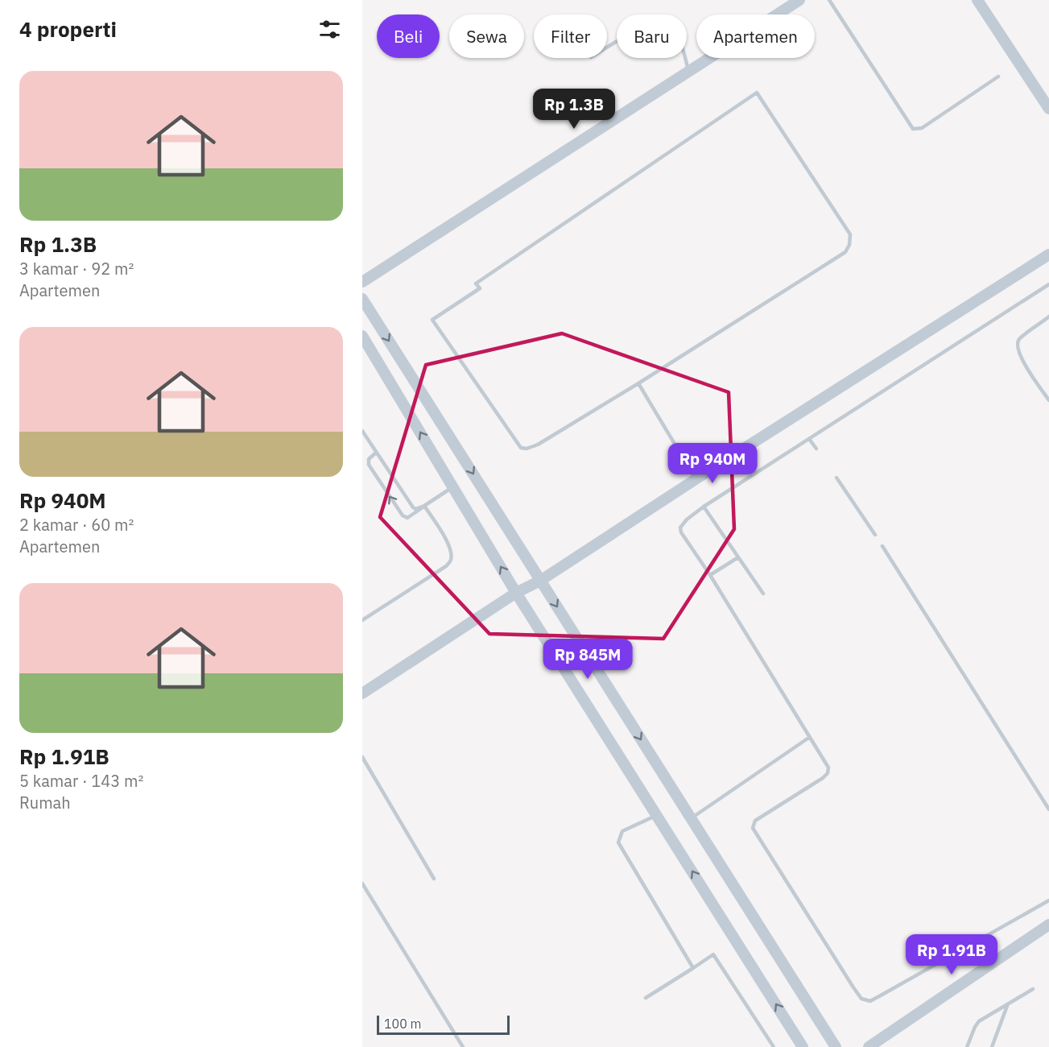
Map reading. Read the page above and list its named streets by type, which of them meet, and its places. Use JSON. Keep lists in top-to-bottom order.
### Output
{
  "scale_bar": "100 m",
  "page": {
    "heading": "4 properti",
    "chip": [
      "Beli",
      "Sewa",
      "Filter",
      "Baru",
      "Apartemen"
    ],
    "list": [
      {
        "name": "Rp 1.3B",
        "note": "3 kamar · 92 m² · Apartemen"
      },
      {
        "name": "Rp 940M",
        "note": "2 kamar · 60 m² · Apartemen"
      },
      {
        "name": "Rp 1.91B",
        "note": "5 kamar · 143 m² · Rumah"
      }
    ],
    "price": [
      "Rp 1.3B",
      "Rp 940M",
      "Rp 845M",
      "Rp 1.91B"
    ],
    "scale": "100 m"
  }
}
